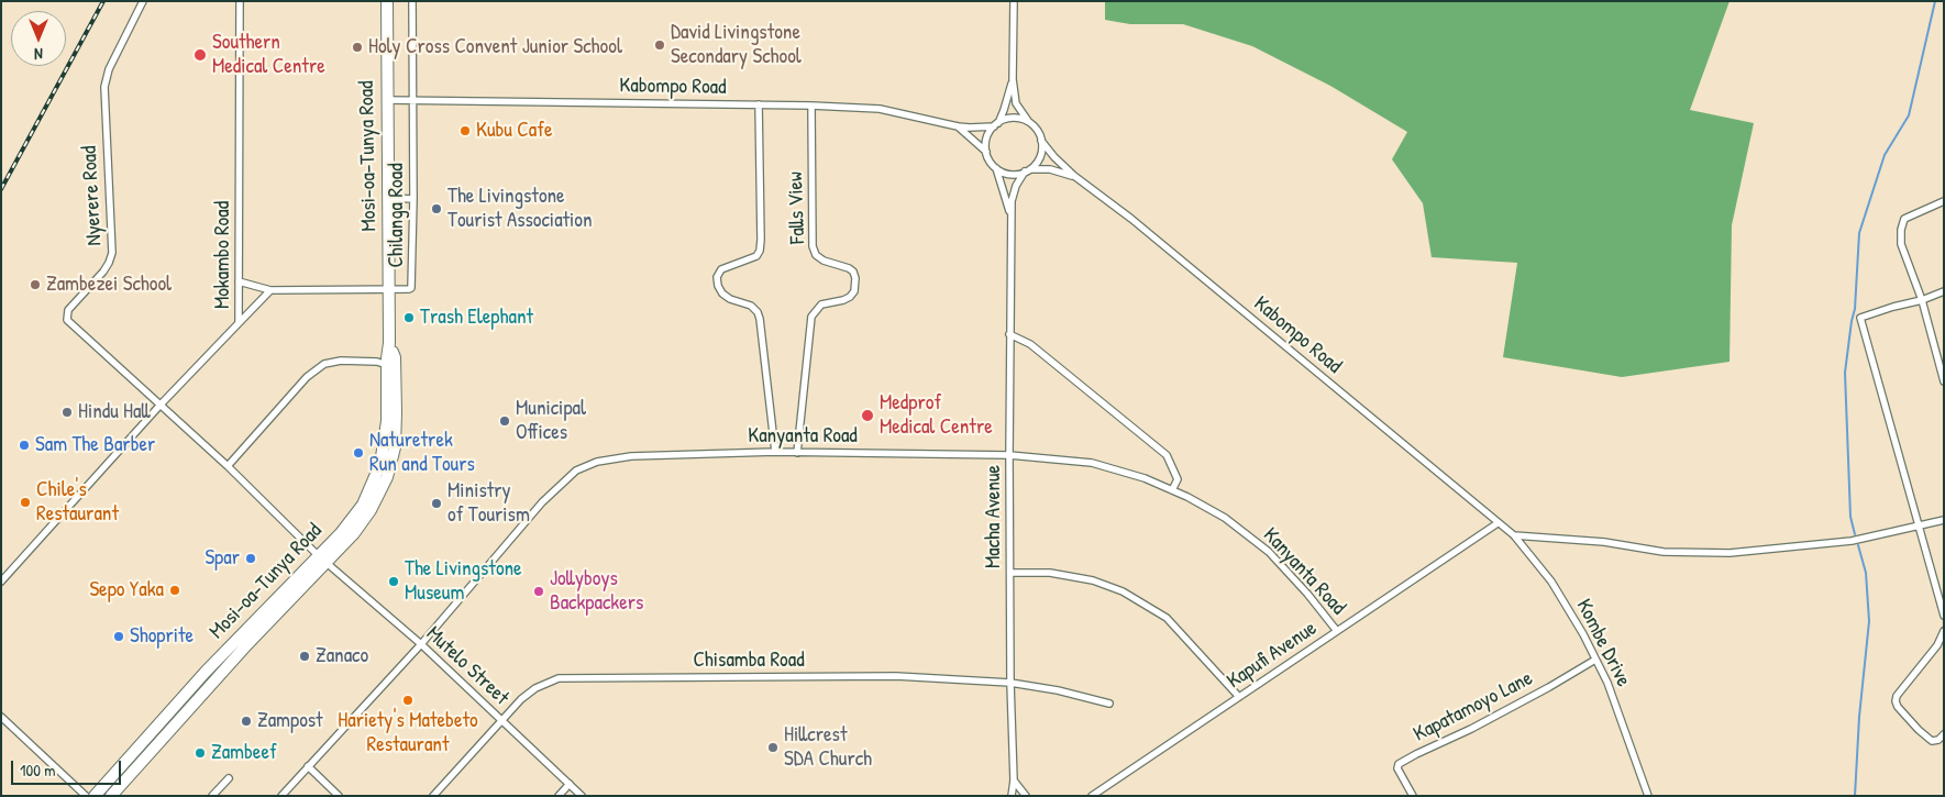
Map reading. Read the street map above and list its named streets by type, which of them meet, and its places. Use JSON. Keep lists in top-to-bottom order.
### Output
{
  "streets": {
    "highway": ["Mosi-oa-Tunya Road"],
    "street": [
      "Kabompo Road",
      "Nyerere Road",
      "Falls View",
      "Chilanga Road",
      "Mokambo Road",
      "Kanyanta Road",
      "Macha Avenue",
      "Kombe Drive",
      "Kapufi Avenue",
      "Chisamba Road",
      "Mutelo Street",
      "Kapatamoyo Lane"
    ]
  },
  "crossings": [
    ["Kabompo Road", "Mosi-oa-Tunya Road"],
    ["Kabompo Road", "Falls View"],
    ["Kabompo Road", "Chilanga Road"],
    ["Kabompo Road", "Macha Avenue"],
    ["Kabompo Road", "Kombe Drive"],
    ["Kabompo Road", "Kapufi Avenue"],
    ["Mosi-oa-Tunya Road", "Chilanga Road"],
    ["Mosi-oa-Tunya Road", "Mutelo Street"],
    ["Nyerere Road", "Mokambo Road"],
    ["Nyerere Road", "Mutelo Street"],
    ["Falls View", "Kanyanta Road"],
    ["Chilanga Road", "Mokambo Road"],
    ["Mokambo Road", "Mutelo Street"],
    ["Kanyanta Road", "Macha Avenue"],
    ["Kanyanta Road", "Kapufi Avenue"],
    ["Kanyanta Road", "Mutelo Street"],
    ["Macha Avenue", "Chisamba Road"],
    ["Kombe Drive", "Kapufi Avenue"],
    ["Kombe Drive", "Kapatamoyo Lane"],
    ["Chisamba Road", "Mutelo Street"]
  ],
  "places": [
    "David Livingstone Secondary School",
    "Holy Cross Convent Junior School",
    "Southern Medical Centre",
    "Kubu Cafe",
    "The Livingstone Tourist Association",
    "Zambezei School",
    "Trash Elephant",
    "Hindu Hall",
    "Medprof Medical Centre",
    "Municipal Offices",
    "Sam The Barber",
    "Naturetrek Run and Tours",
    "Chile's Restaurant",
    "Ministry of Tourism",
    "Spar",
    "The Livingstone Museum",
    "Sepo Yaka",
    "Jollyboys Backpackers",
    "Shoprite",
    "Zanaco",
    "Hariety's Matebeto Restaurant",
    "Zampost",
    "Hillcrest SDA Church",
    "Zambeef"
  ],
  "scale_bar": "100 m",
  "north": "bottom"
}
